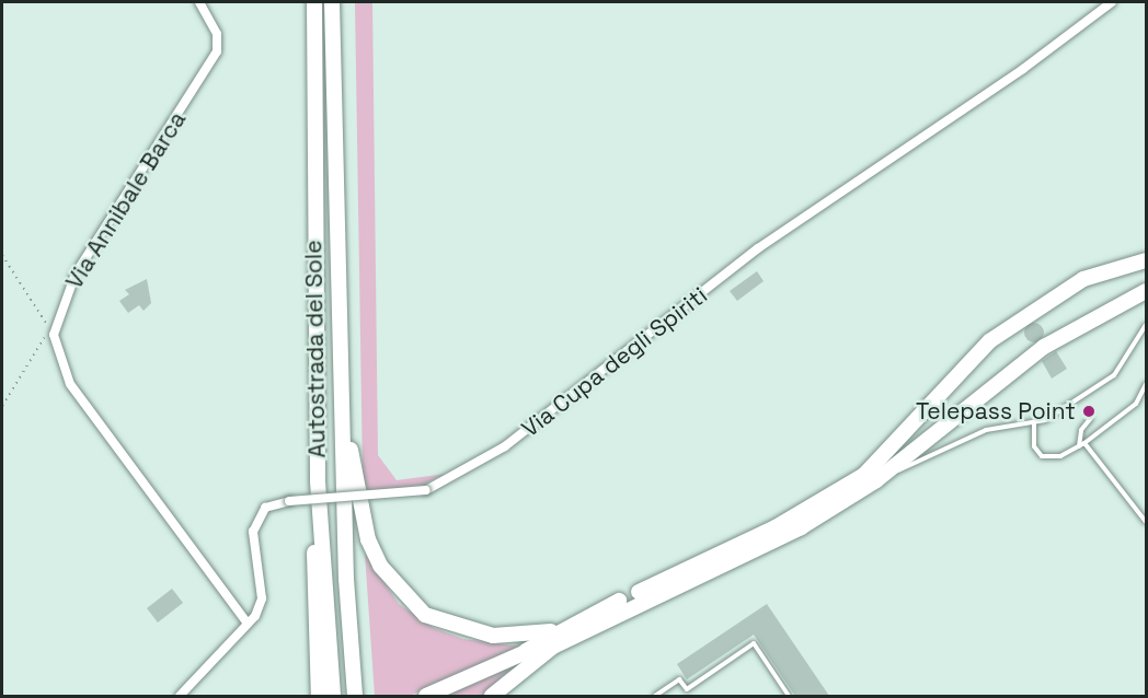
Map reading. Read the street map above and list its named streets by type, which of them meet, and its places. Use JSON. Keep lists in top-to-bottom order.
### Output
{
  "streets": {
    "highway": ["Autostrada del Sole"],
    "street": ["Via Annibale Barca", "Via Cupa degli Spiriti"]
  },
  "places": ["Telepass Point"]
}
